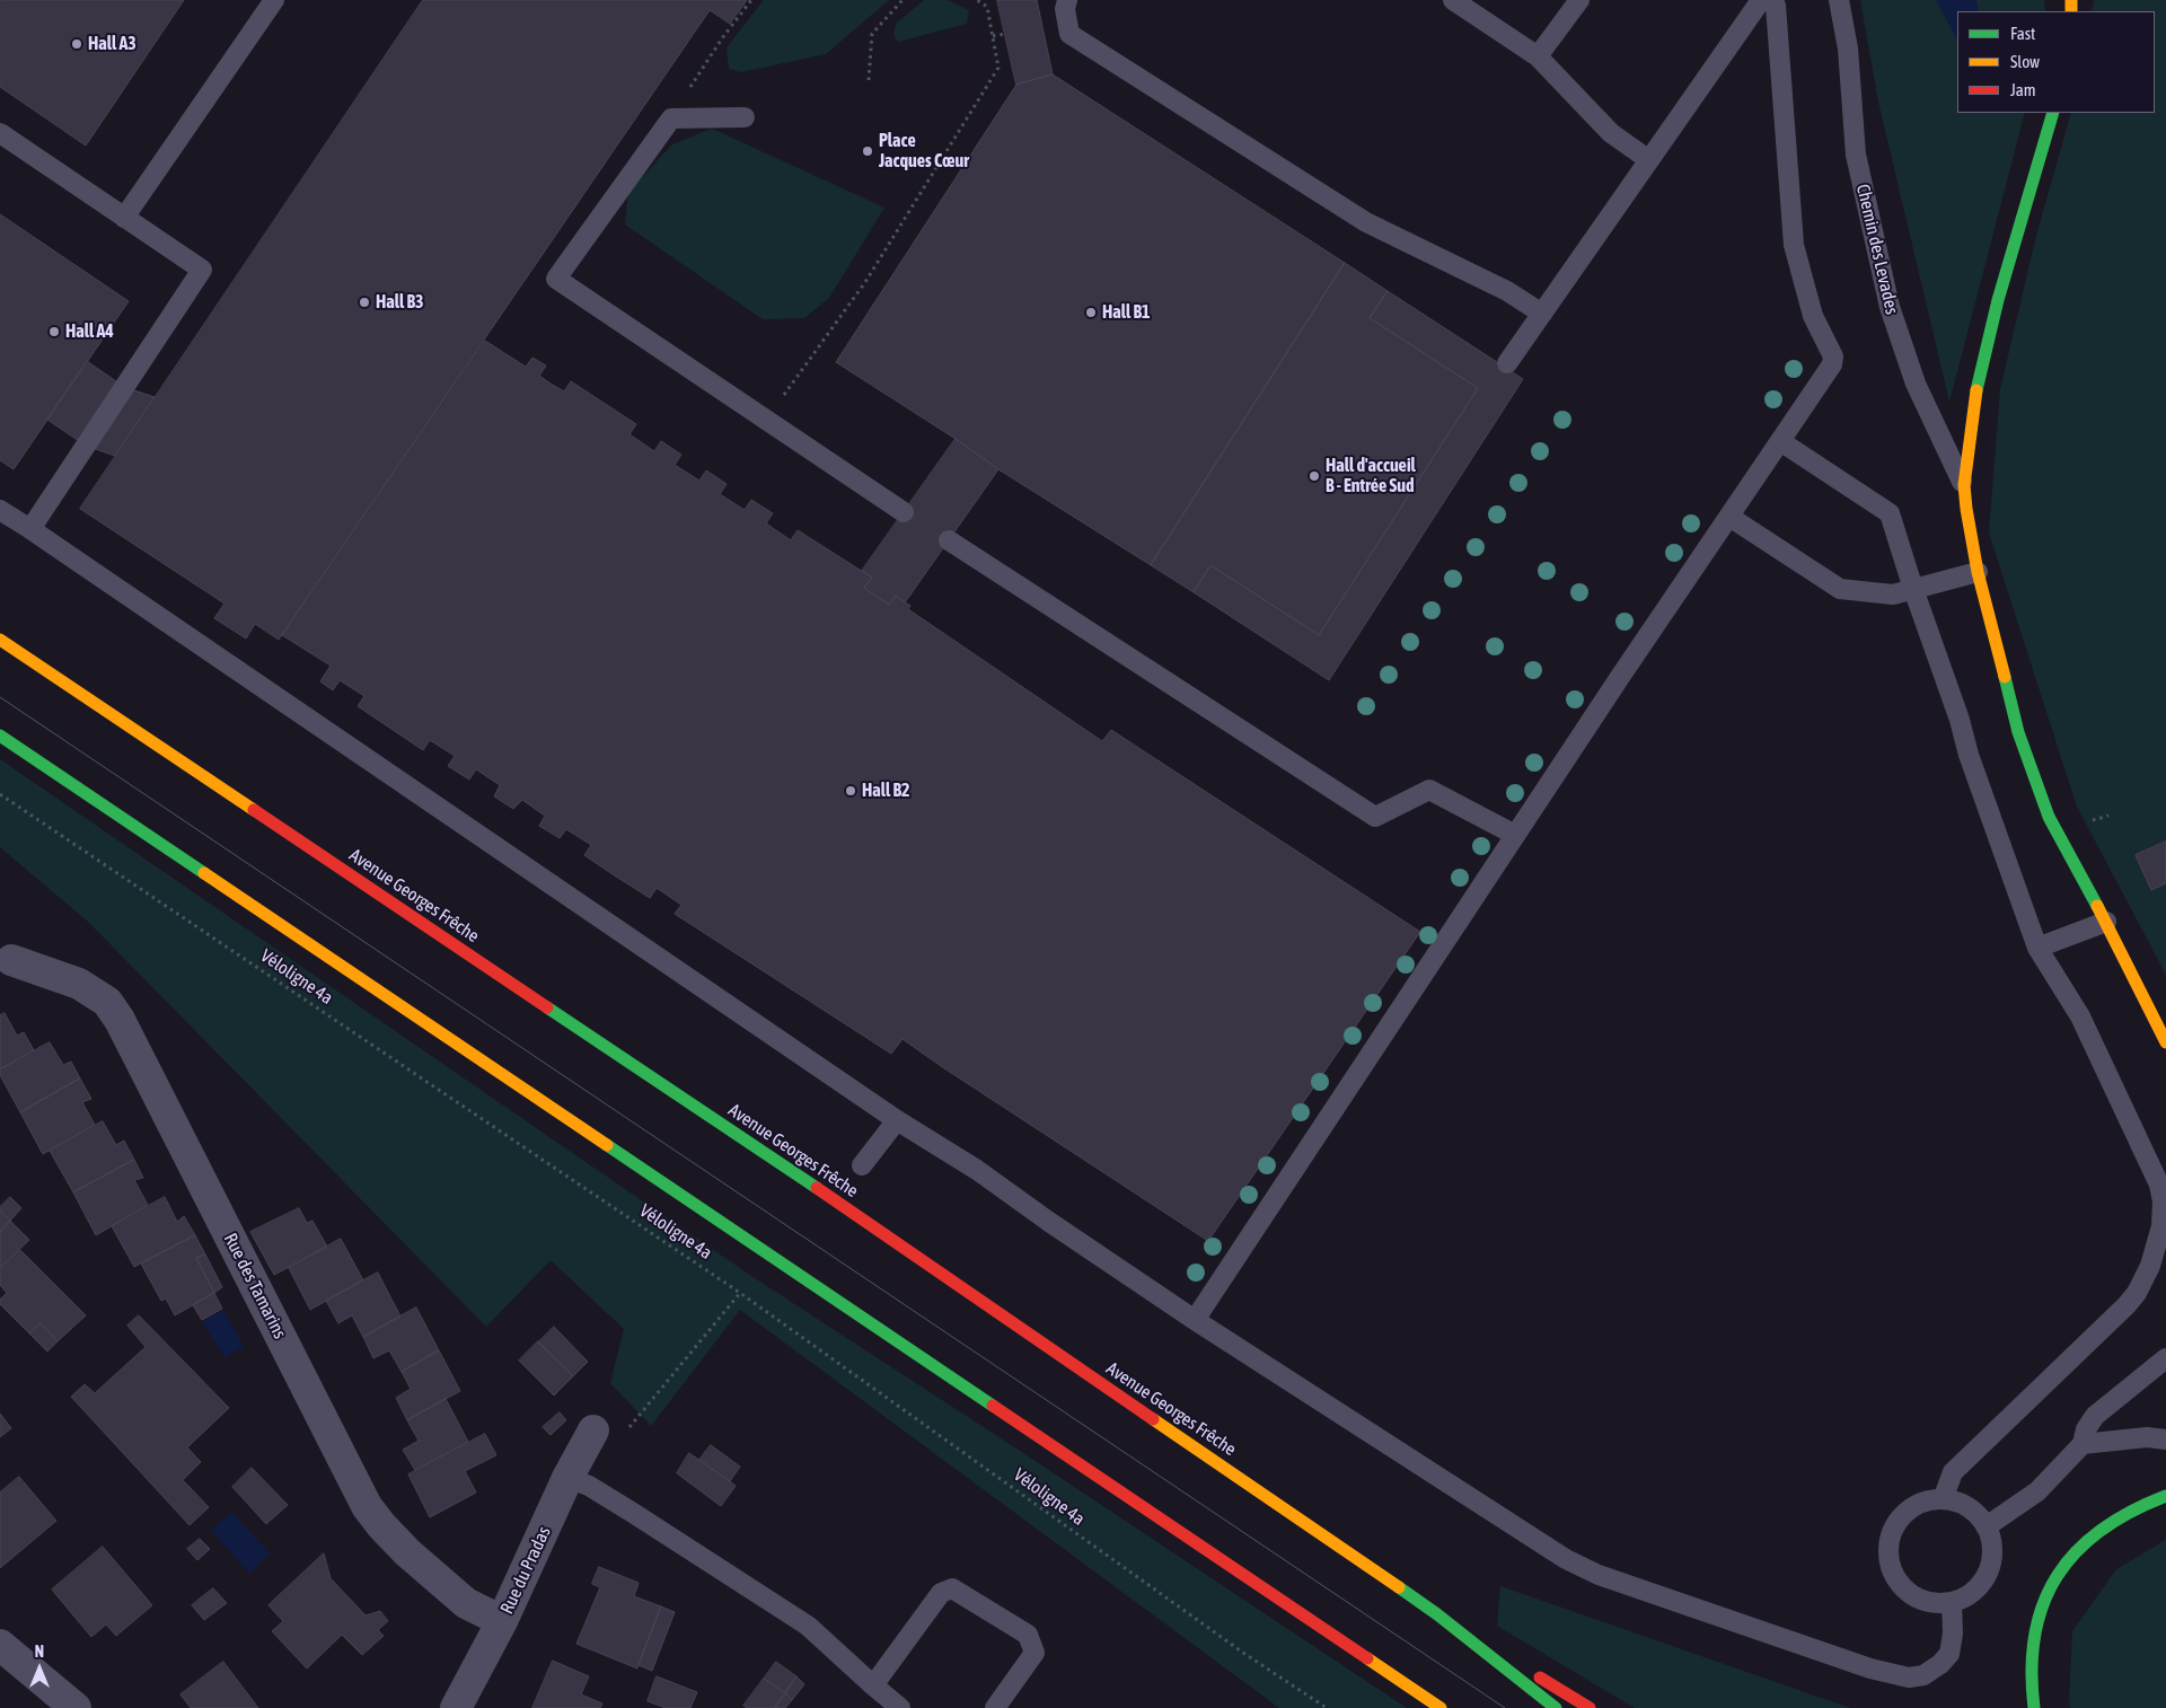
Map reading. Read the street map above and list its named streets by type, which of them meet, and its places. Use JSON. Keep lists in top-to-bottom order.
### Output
{
  "streets": {
    "main road": ["Avenue Georges Frêche"],
    "street": ["Rue des Tamarins", "Rue du Pradas"],
    "lane": ["Chemin des Levades"],
    "path": ["Véloligne 4a"]
  },
  "crossings": [
    ["Rue des Tamarins", "Rue du Pradas"]
  ],
  "places": [
    "Hall A3",
    "Place Jacques Cœur",
    "Hall B3",
    "Hall B1",
    "Hall A4",
    "Hall d'accueil B - Entrée Sud",
    "Hall B2"
  ],
  "legend": ["Fast", "Slow", "Jam"],
  "north": "top"
}
